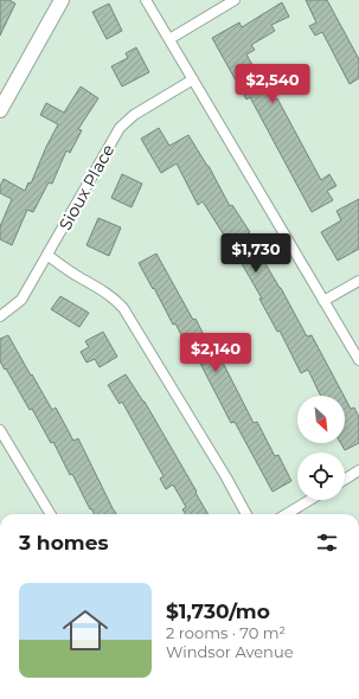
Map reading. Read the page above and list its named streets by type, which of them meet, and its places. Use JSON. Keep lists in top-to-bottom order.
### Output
{
  "streets": {
    "street": ["Sioux Place"]
  },
  "north": "bottom right",
  "page": {
    "price": ["$2,540", "$1,730", "$2,140"],
    "heading": "3 homes",
    "list": [
      {
        "name": "$1,730/mo",
        "note": "2 rooms · 70 m² · Windsor Avenue"
      }
    ]
  }
}
